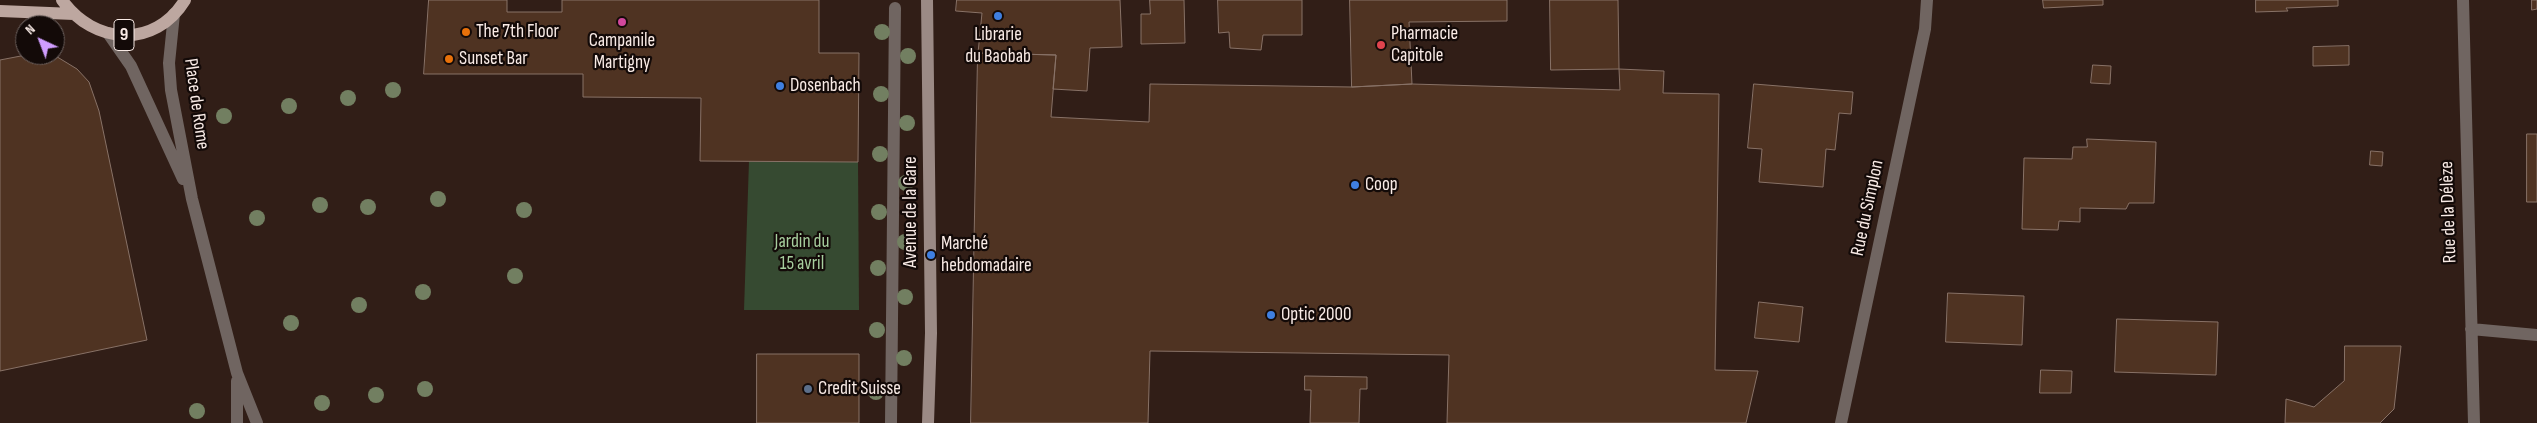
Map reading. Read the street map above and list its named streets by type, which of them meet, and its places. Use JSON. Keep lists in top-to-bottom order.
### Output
{
  "streets": {
    "main road": ["9"],
    "street": [
      "Place de Rome",
      "Rue du Simplon",
      "Avenue de la Gare",
      "Rue de la Délèze"
    ]
  },
  "crossings": [
    ["9", "Place de Rome"]
  ],
  "parks": ["Jardin du 15 avril"],
  "places": [
    "Librarie du Baobab",
    "Campanile Martigny",
    "The 7th Floor",
    "Pharmacie Capitole",
    "Sunset Bar",
    "Dosenbach",
    "Coop",
    "Marché hebdomadaire",
    "Optic 2000",
    "Credit Suisse"
  ],
  "north": "top left"
}
